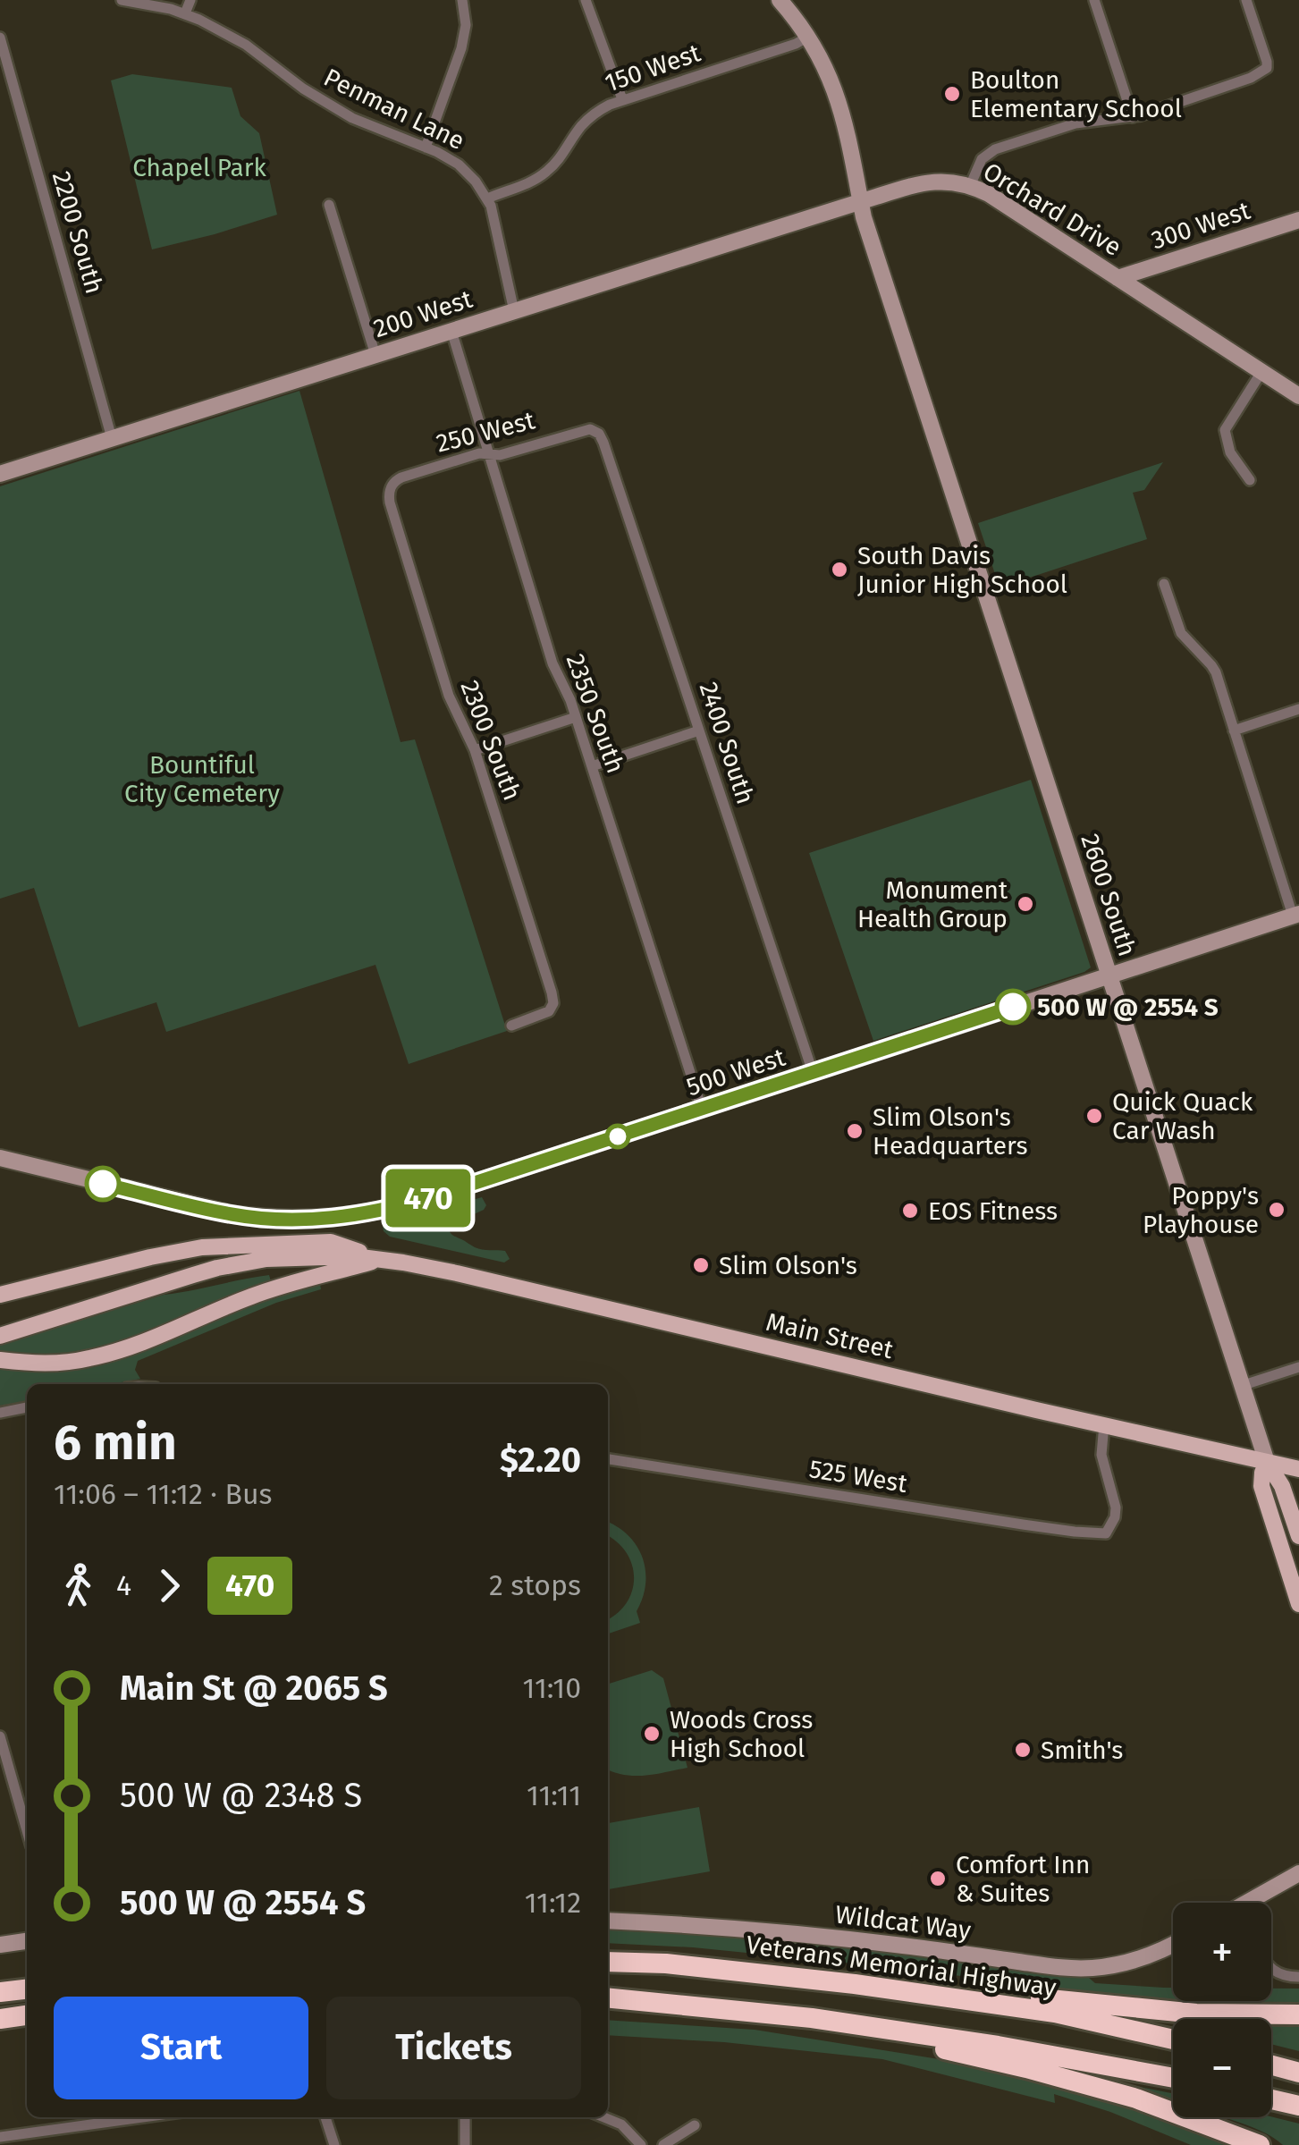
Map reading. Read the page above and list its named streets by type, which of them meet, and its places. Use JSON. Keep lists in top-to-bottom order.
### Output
{
  "streets": {
    "highway": ["Veterans Memorial Highway"],
    "main road": ["2600 South", "Main Street"],
    "street": [
      "150 West",
      "Penman Lane",
      "Orchard Drive",
      "300 West",
      "2200 South",
      "200 West",
      "250 West",
      "2350 South",
      "2300 South",
      "2400 South",
      "500 West",
      "525 West",
      "Wildcat Way"
    ]
  },
  "crossings": [
    ["150 West", "Penman Lane"],
    ["Penman Lane", "200 West"],
    ["Orchard Drive", "300 West"],
    ["Orchard Drive", "200 West"],
    ["Orchard Drive", "2600 South"],
    ["2200 South", "200 West"],
    ["200 West", "2350 South"],
    ["200 West", "2600 South"],
    ["250 West", "2350 South"],
    ["250 West", "2300 South"],
    ["250 West", "2400 South"],
    ["2350 South", "500 West"],
    ["2400 South", "500 West"],
    ["2600 South", "500 West"],
    ["2600 South", "Main Street"],
    ["Main Street", "525 West"]
  ],
  "parks": ["Chapel Park", "Bountiful City Cemetery"],
  "places": [
    "Boulton Elementary School",
    "South Davis Junior High School",
    "Monument Health Group",
    "500 W @ 2554 S",
    "Quick Quack Car Wash",
    "Slim Olson's Headquarters",
    "Poppy's Playhouse",
    "EOS Fitness",
    "Slim Olson's",
    "Woods Cross High School",
    "Smith's",
    "Comfort Inn & Suites"
  ],
  "lines": ["bus line 470"],
  "page": {
    "on_map": "470",
    "heading": ["6 min", "11:06 – 11:12 · Bus", "$2.20"],
    "legs": ["4", "470", "2 stops"],
    "list": [
      {
        "name": "Main St @ 2065 S",
        "value": "11:10"
      },
      {
        "name": "500 W @ 2348 S",
        "value": "11:11"
      },
      {
        "name": "500 W @ 2554 S",
        "value": "11:12"
      }
    ],
    "map_buttons": ["+", "−"],
    "buttons": ["Start", "Tickets"]
  }
}
